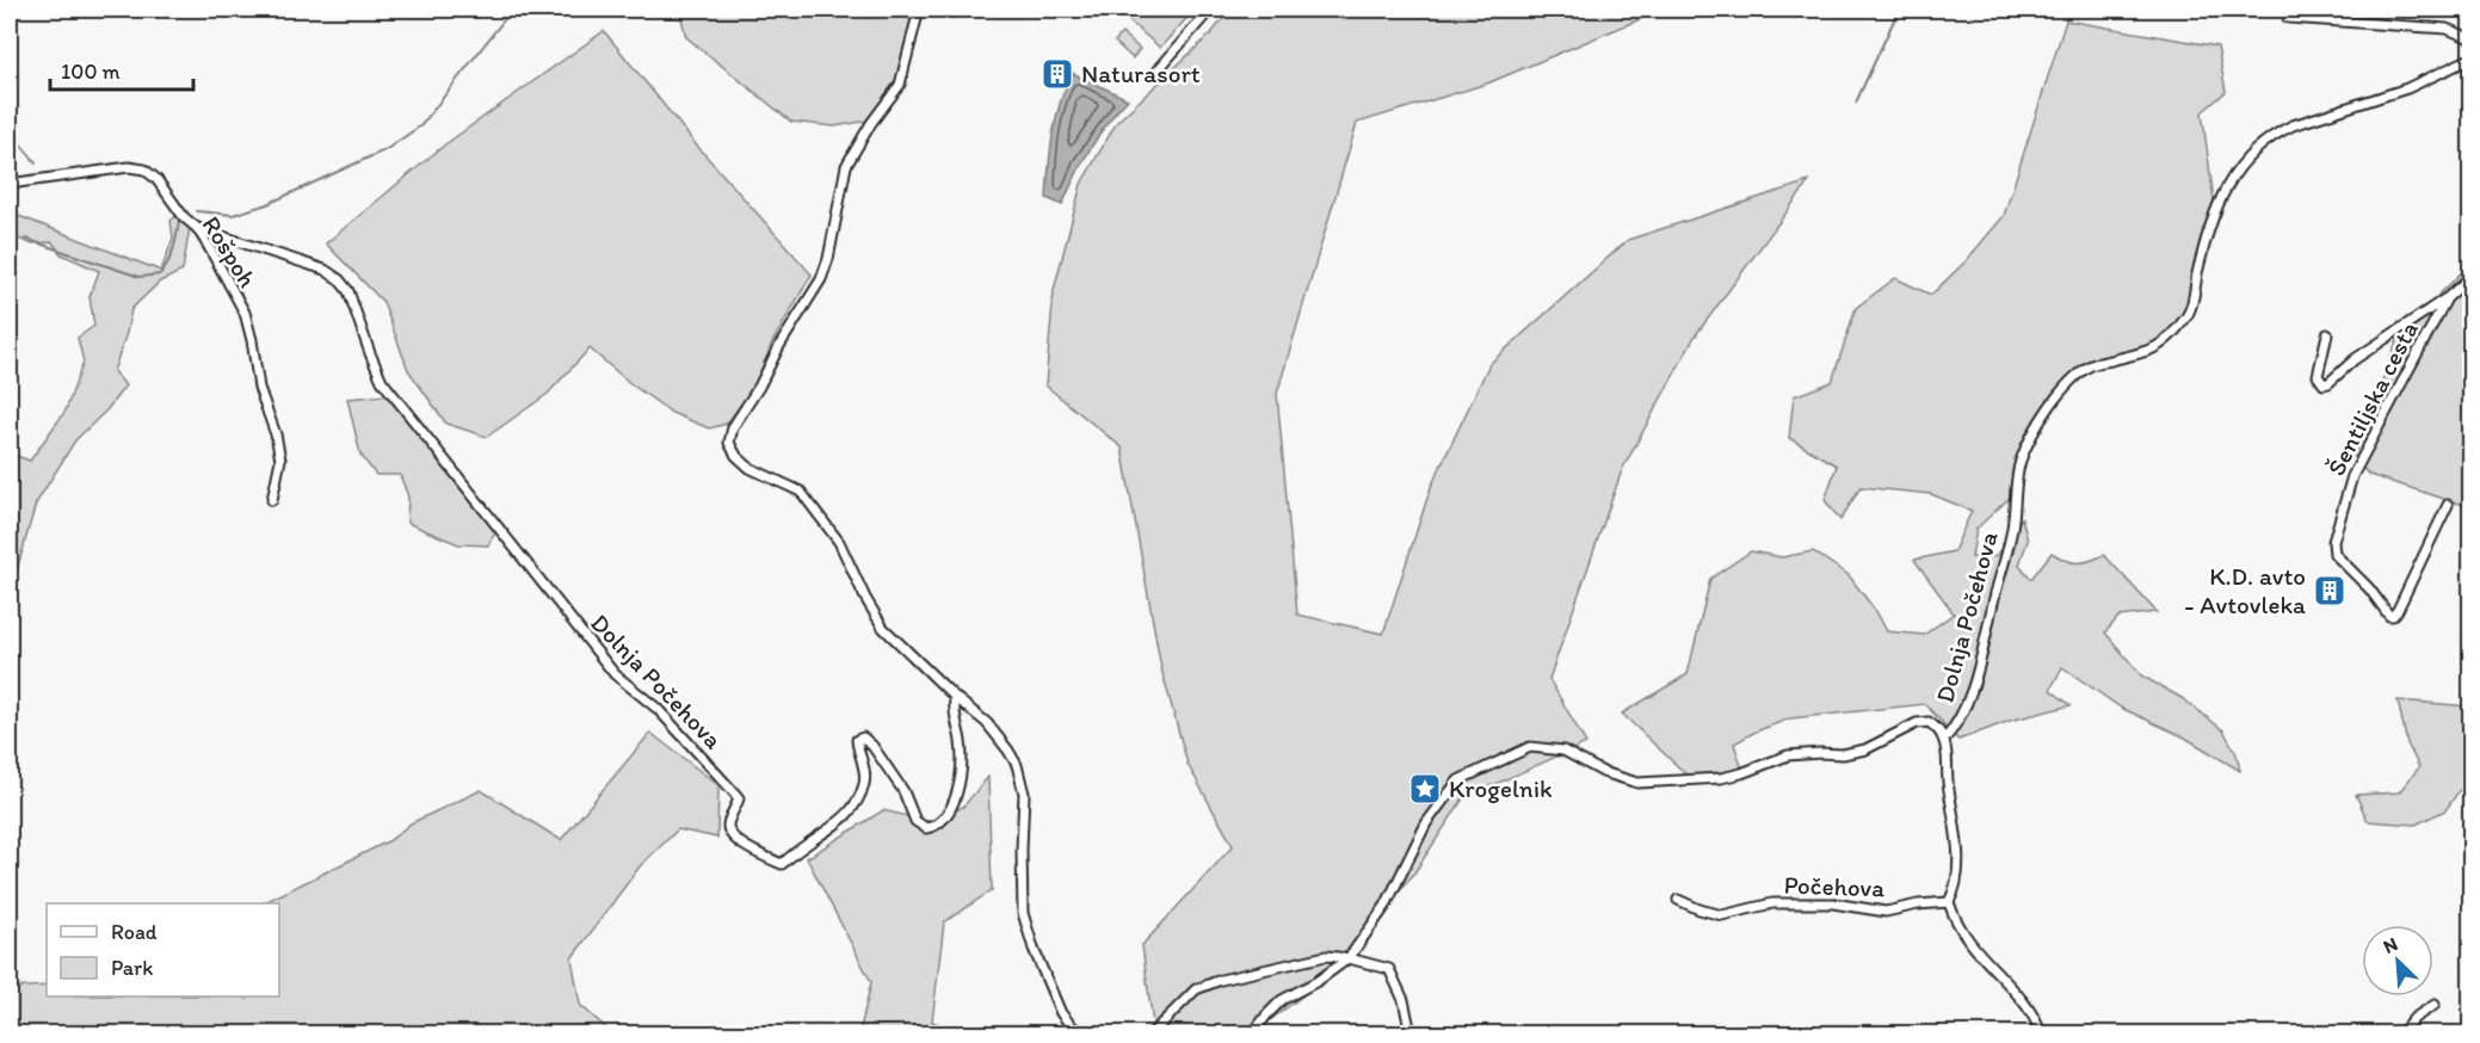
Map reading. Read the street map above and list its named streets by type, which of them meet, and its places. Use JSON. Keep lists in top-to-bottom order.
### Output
{
  "streets": {
    "street": [
      "Rošpoh",
      "Šentiljska cesta",
      "Dolnja Počehova",
      "Počehova"
    ]
  },
  "crossings": [
    ["Rošpoh", "Dolnja Počehova"]
  ],
  "places": {
    "building": ["Naturasort", "K.D. avto - Avtovleka"],
    "place": ["Krogelnik"]
  },
  "legend": ["Road", "Park"],
  "scale_bar": "100 m",
  "north": "top left"
}
